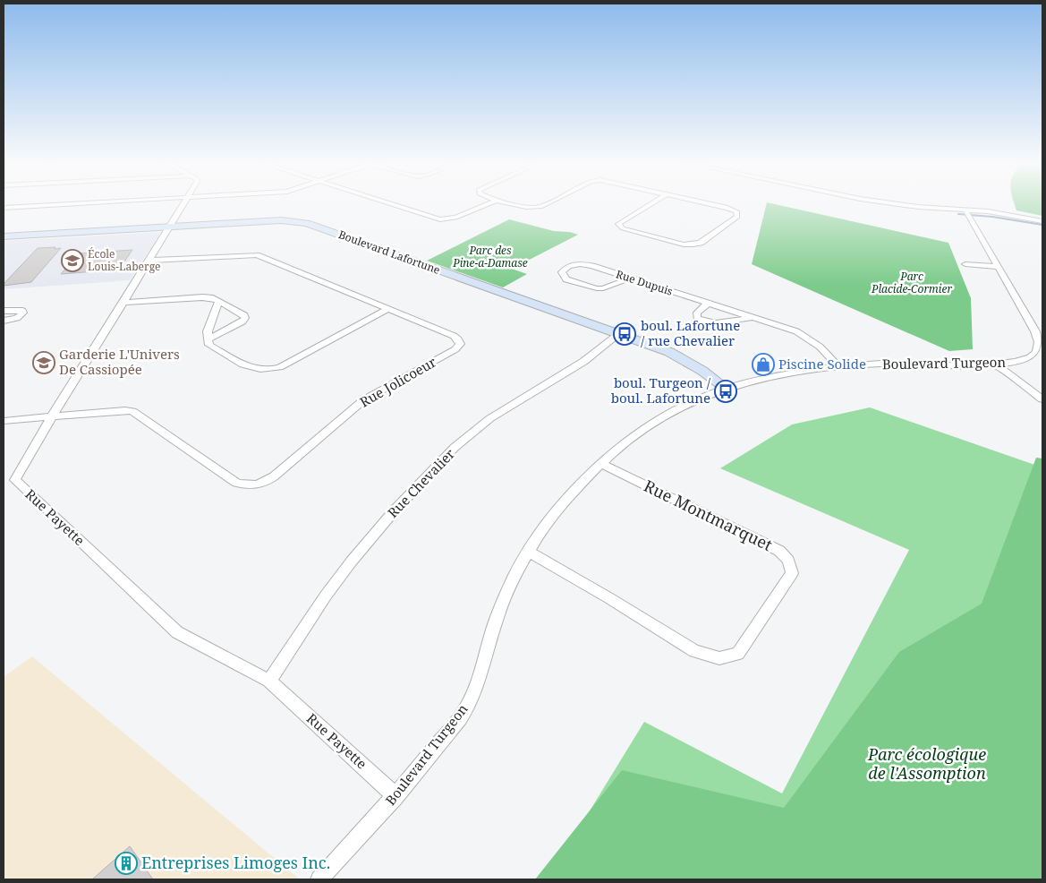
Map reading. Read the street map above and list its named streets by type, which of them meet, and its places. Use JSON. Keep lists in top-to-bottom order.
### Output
{
  "streets": {
    "street": [
      "Boulevard Lafortune",
      "Rue Dupuis",
      "Boulevard Turgeon",
      "Rue Jolicoeur",
      "Rue Chevalier",
      "Rue Montmarquet",
      "Rue Payette"
    ]
  },
  "crossings": [
    ["Boulevard Lafortune", "Boulevard Turgeon"],
    ["Boulevard Lafortune", "Rue Chevalier"],
    ["Boulevard Lafortune", "Rue Payette"],
    ["Rue Dupuis", "Boulevard Turgeon"],
    ["Boulevard Turgeon", "Rue Montmarquet"],
    ["Boulevard Turgeon", "Rue Payette"],
    ["Rue Jolicoeur", "Rue Payette"],
    ["Rue Chevalier", "Rue Payette"]
  ],
  "parks": ["Parc des Pine-a-Damase", "Parc Placide-Cormier", "Parc écologique de l'Assomption"],
  "places": {
    "school or university": ["École Louis-Laberge", "Garderie L'Univers De Cassiopée"],
    "bus stop": ["boul. Lafortune / rue Chevalier", "boul. Turgeon / boul. Lafortune"],
    "shop": ["Piscine Solide"],
    "building": ["Entreprises Limoges Inc."]
  }
}
